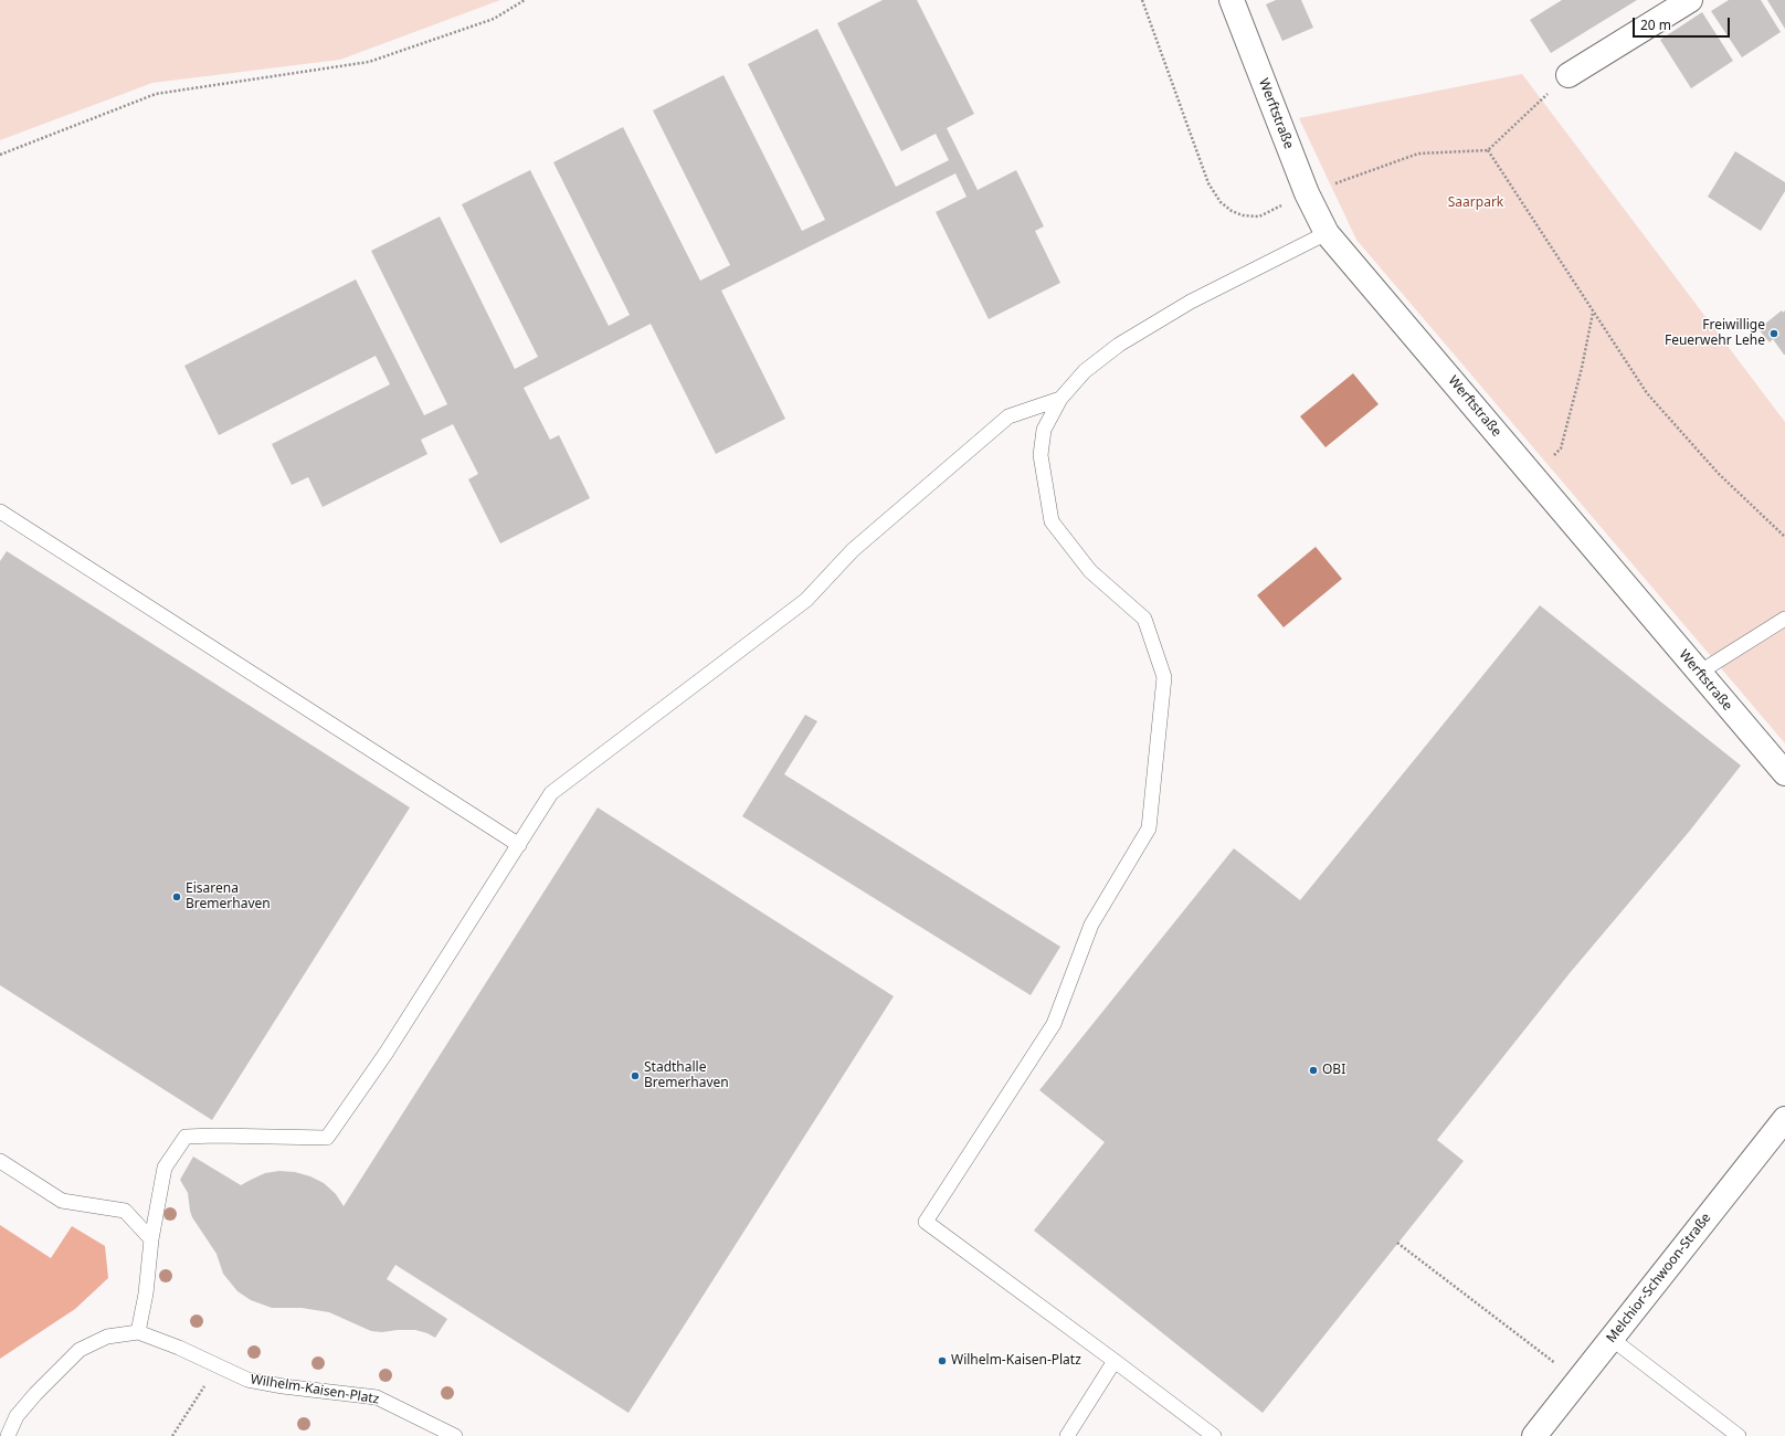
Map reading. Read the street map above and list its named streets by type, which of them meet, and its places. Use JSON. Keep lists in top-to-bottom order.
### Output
{
  "streets": {
    "street": ["Werftstraße", "Melchior-Schwoon-Straße"],
    "lane": ["Wilhelm-Kaisen-Platz"]
  },
  "parks": ["Saarpark"],
  "places": [
    "Freiwillige Feuerwehr Lehe",
    "Eisarena Bremerhaven",
    "OBI",
    "Stadthalle Bremerhaven",
    "Wilhelm-Kaisen-Platz"
  ],
  "scale_bar": "20 m"
}
